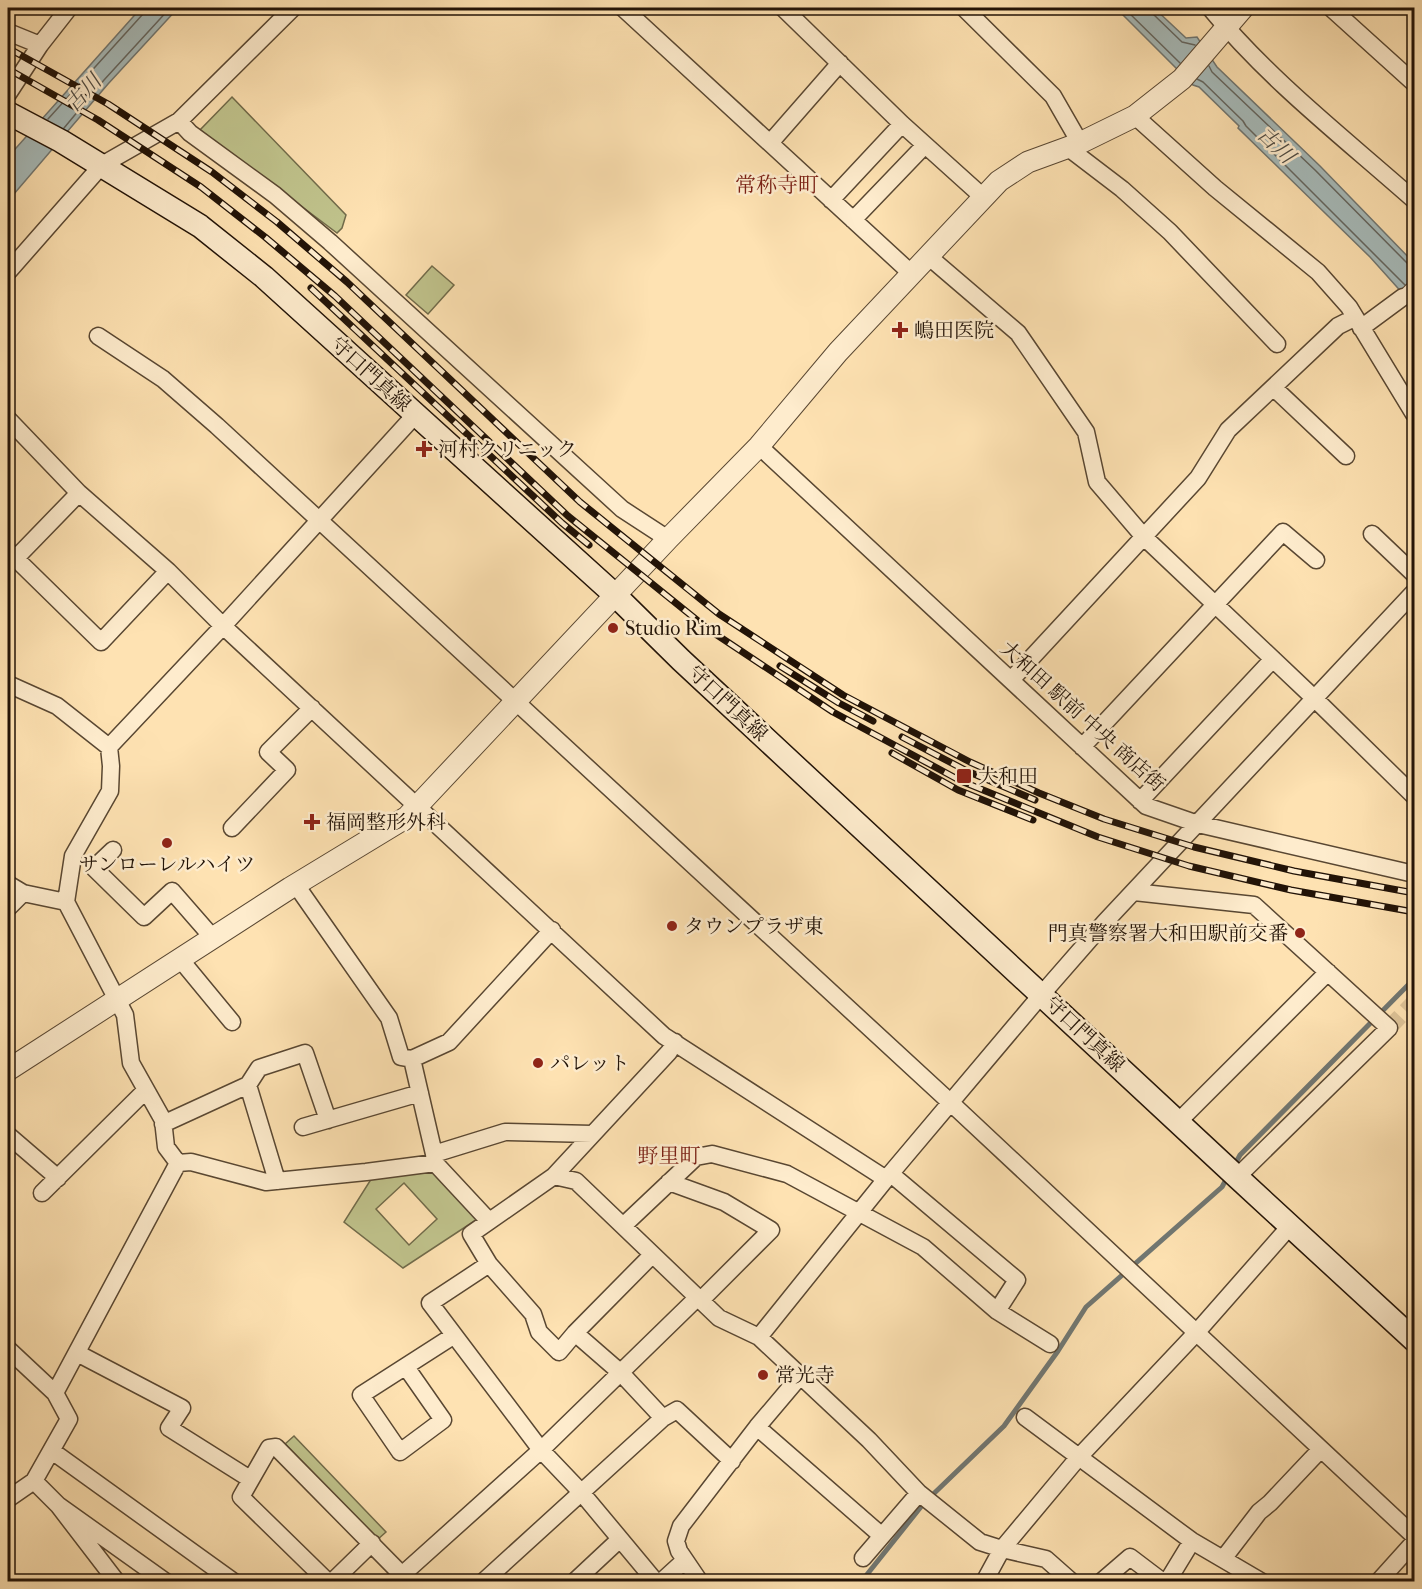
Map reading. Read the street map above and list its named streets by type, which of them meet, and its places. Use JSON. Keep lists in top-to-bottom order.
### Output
{
  "streets": {
    "main road": ["守口門真線"],
    "street": ["大和田 駅前 中央 商店街"]
  },
  "districts": ["常称寺町", "野里町"],
  "water": ["古川"],
  "places": {
    "health": ["嶋田医院", "河村クリニック", "福岡整形外科"],
    "other": [
      "Studio Rim",
      "サンローレルハイツ",
      "タウンプラザ東",
      "門真警察署大和田駅前交番",
      "パレット",
      "常光寺"
    ],
    "transit": ["大和田"]
  }
}
